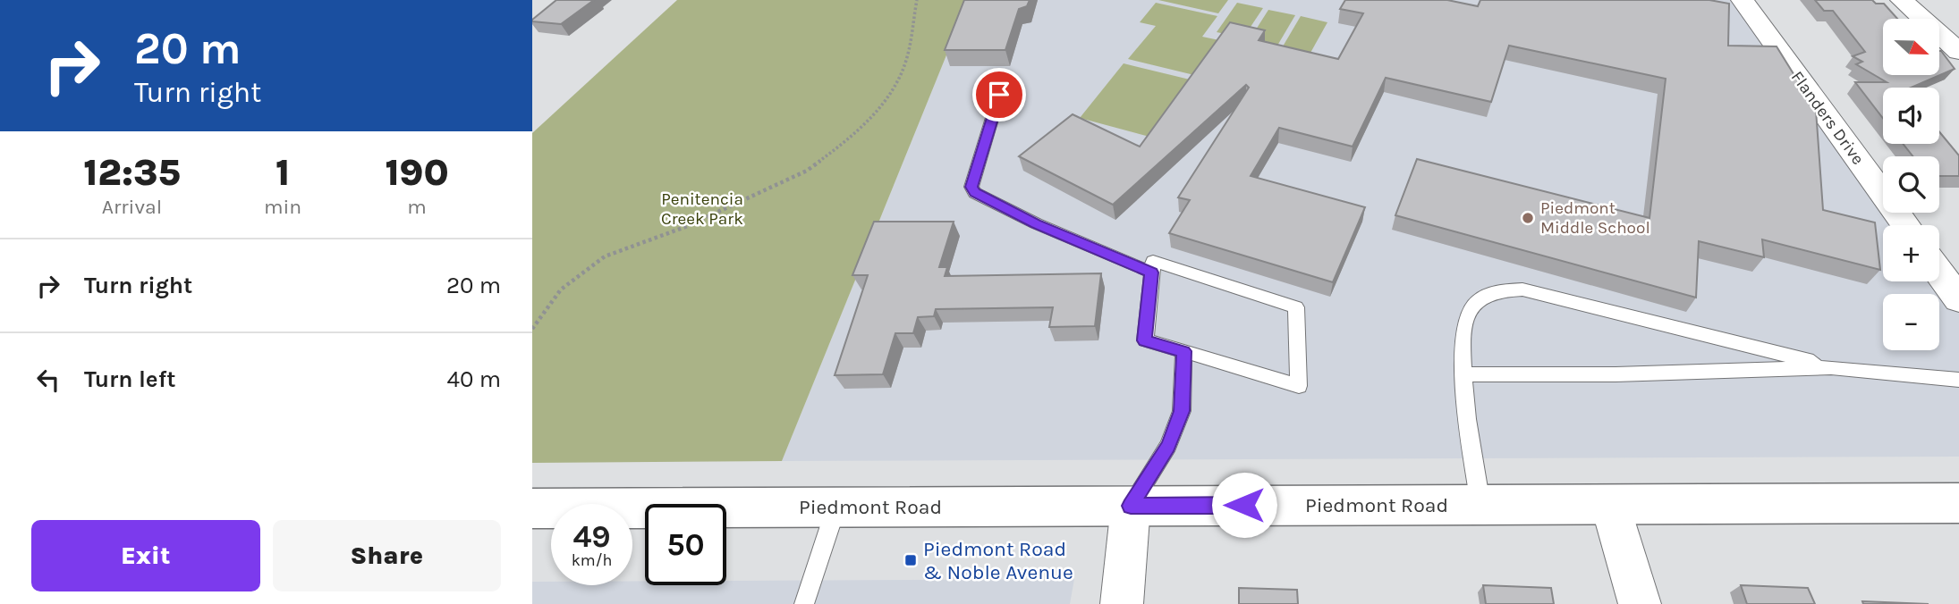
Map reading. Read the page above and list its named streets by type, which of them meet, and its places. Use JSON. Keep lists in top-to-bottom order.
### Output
{
  "streets": {
    "main road": ["Piedmont Road"],
    "street": ["Flanders Drive"]
  },
  "parks": ["Penitencia Creek Park"],
  "places": {
    "other": ["Piedmont Middle School"],
    "transit": ["Piedmont Road & Noble Avenue"]
  },
  "north": "right",
  "page": {
    "turn": ["20 m", "Turn right"],
    "map_buttons": ["+", "−"],
    "eta": [
      "12:35",
      "Arrival",
      "1",
      "min",
      "190",
      "m"
    ],
    "list": [
      {
        "name": "Turn right",
        "value": "20 m"
      },
      {
        "name": "Turn left",
        "value": "40 m"
      }
    ],
    "speed": "49 km/h",
    "limit": "50",
    "buttons": ["Exit", "Share"]
  }
}
